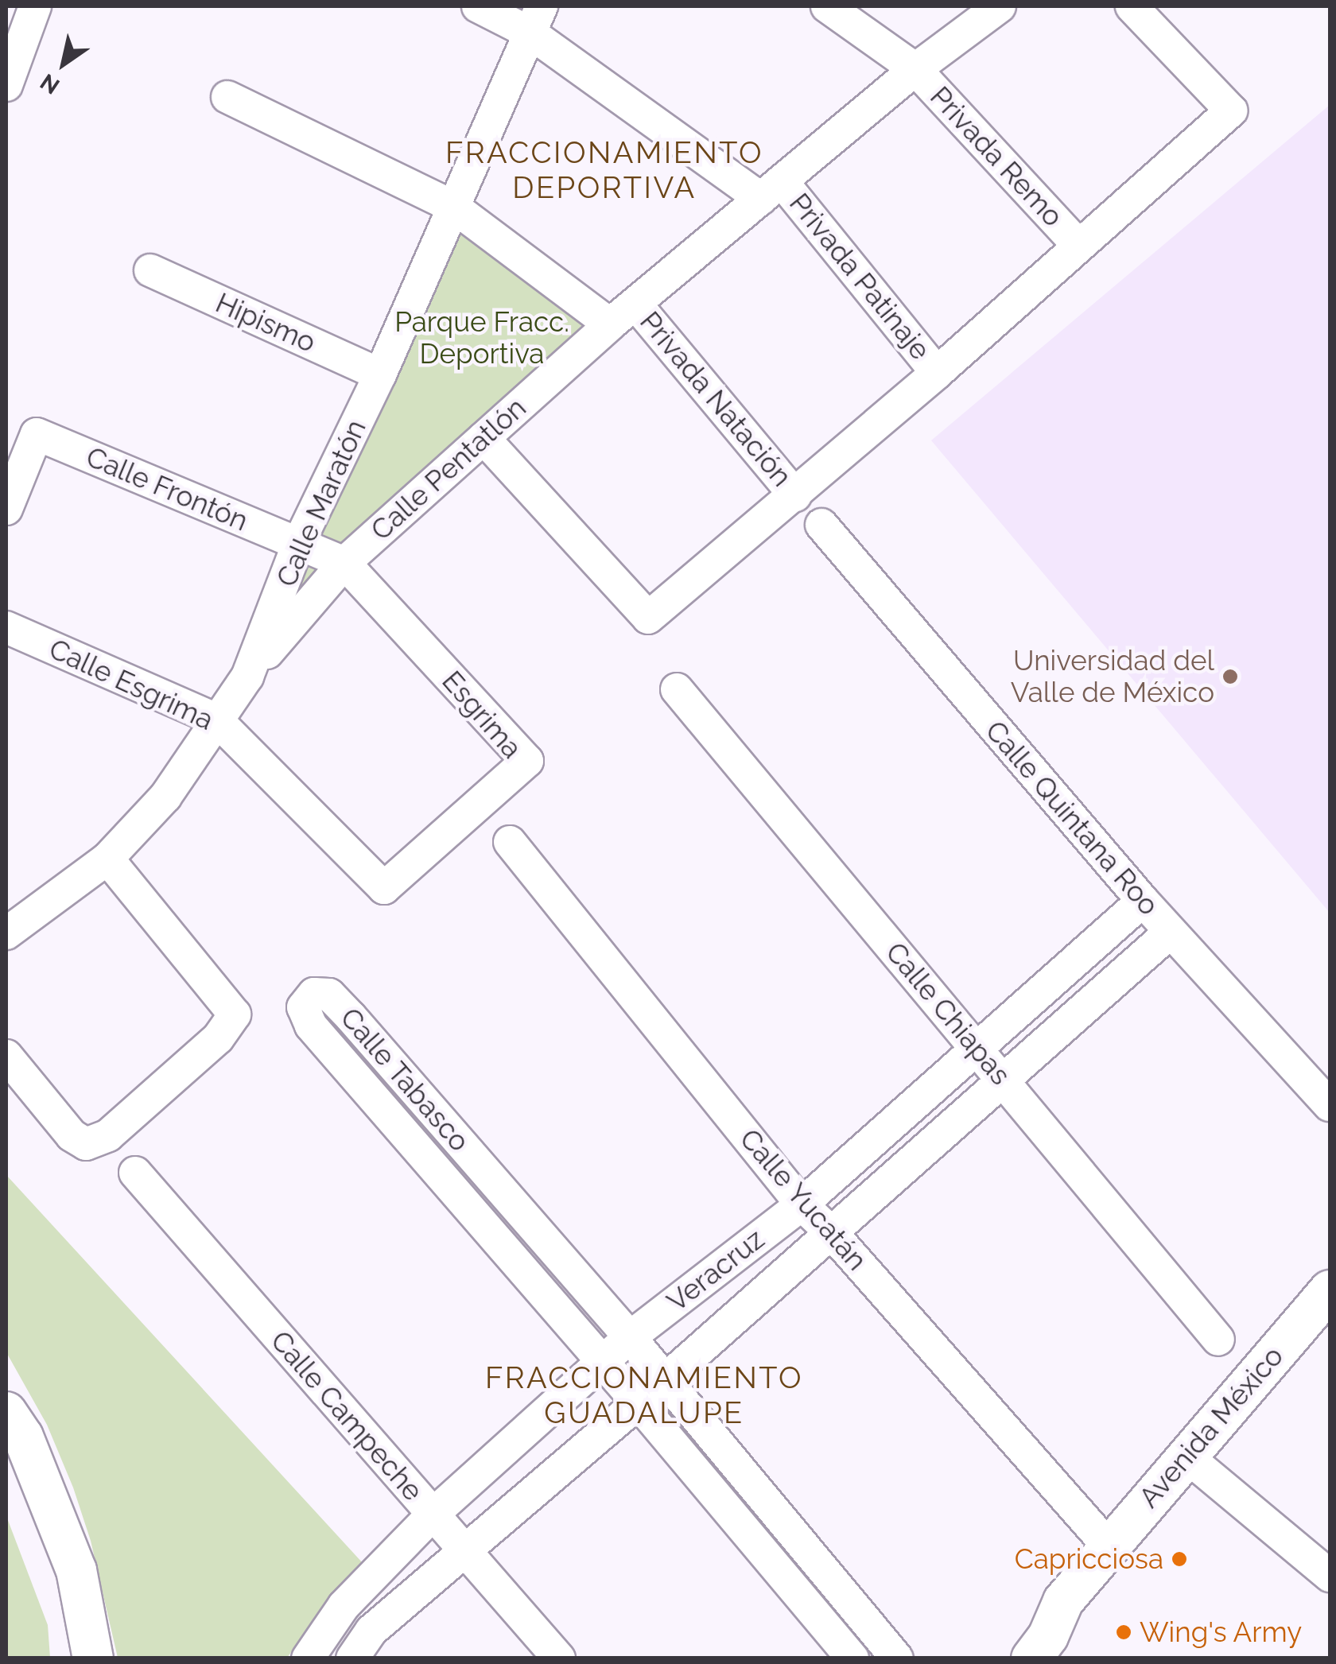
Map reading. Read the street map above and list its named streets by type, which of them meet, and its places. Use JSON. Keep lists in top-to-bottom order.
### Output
{
  "streets": {
    "main road": ["Avenida México"],
    "street": [
      "Privada Remo",
      "Privada Patinaje",
      "Hipismo",
      "Privada Natación",
      "Calle Pentatlón",
      "Calle Frontón",
      "Calle Maratón",
      "Calle Esgrima",
      "Esgrima",
      "Calle Quintana Roo",
      "Calle Chiapas",
      "Calle Tabasco",
      "Calle Yucatán",
      "Veracruz",
      "Calle Campeche"
    ]
  },
  "crossings": [
    ["Privada Remo", "Calle Pentatlón"],
    ["Privada Patinaje", "Calle Pentatlón"],
    ["Privada Patinaje", "Calle Maratón"],
    ["Hipismo", "Calle Maratón"],
    ["Privada Natación", "Calle Pentatlón"],
    ["Privada Natación", "Calle Maratón"],
    ["Calle Pentatlón", "Calle Frontón"],
    ["Calle Pentatlón", "Calle Maratón"],
    ["Calle Pentatlón", "Esgrima"],
    ["Calle Frontón", "Calle Maratón"],
    ["Calle Frontón", "Esgrima"],
    ["Calle Maratón", "Calle Esgrima"],
    ["Calle Esgrima", "Esgrima"],
    ["Calle Quintana Roo", "Veracruz"],
    ["Calle Chiapas", "Veracruz"],
    ["Calle Tabasco", "Veracruz"],
    ["Calle Yucatán", "Veracruz"],
    ["Calle Yucatán", "Avenida México"],
    ["Veracruz", "Calle Campeche"]
  ],
  "districts": ["FRACCIONAMIENTO DEPORTIVA", "FRACCIONAMIENTO GUADALUPE"],
  "parks": ["Parque Fracc. Deportiva"],
  "places": ["Universidad del Valle de México", "Capricciosa", "Wing's Army"],
  "north": "bottom left"
}
